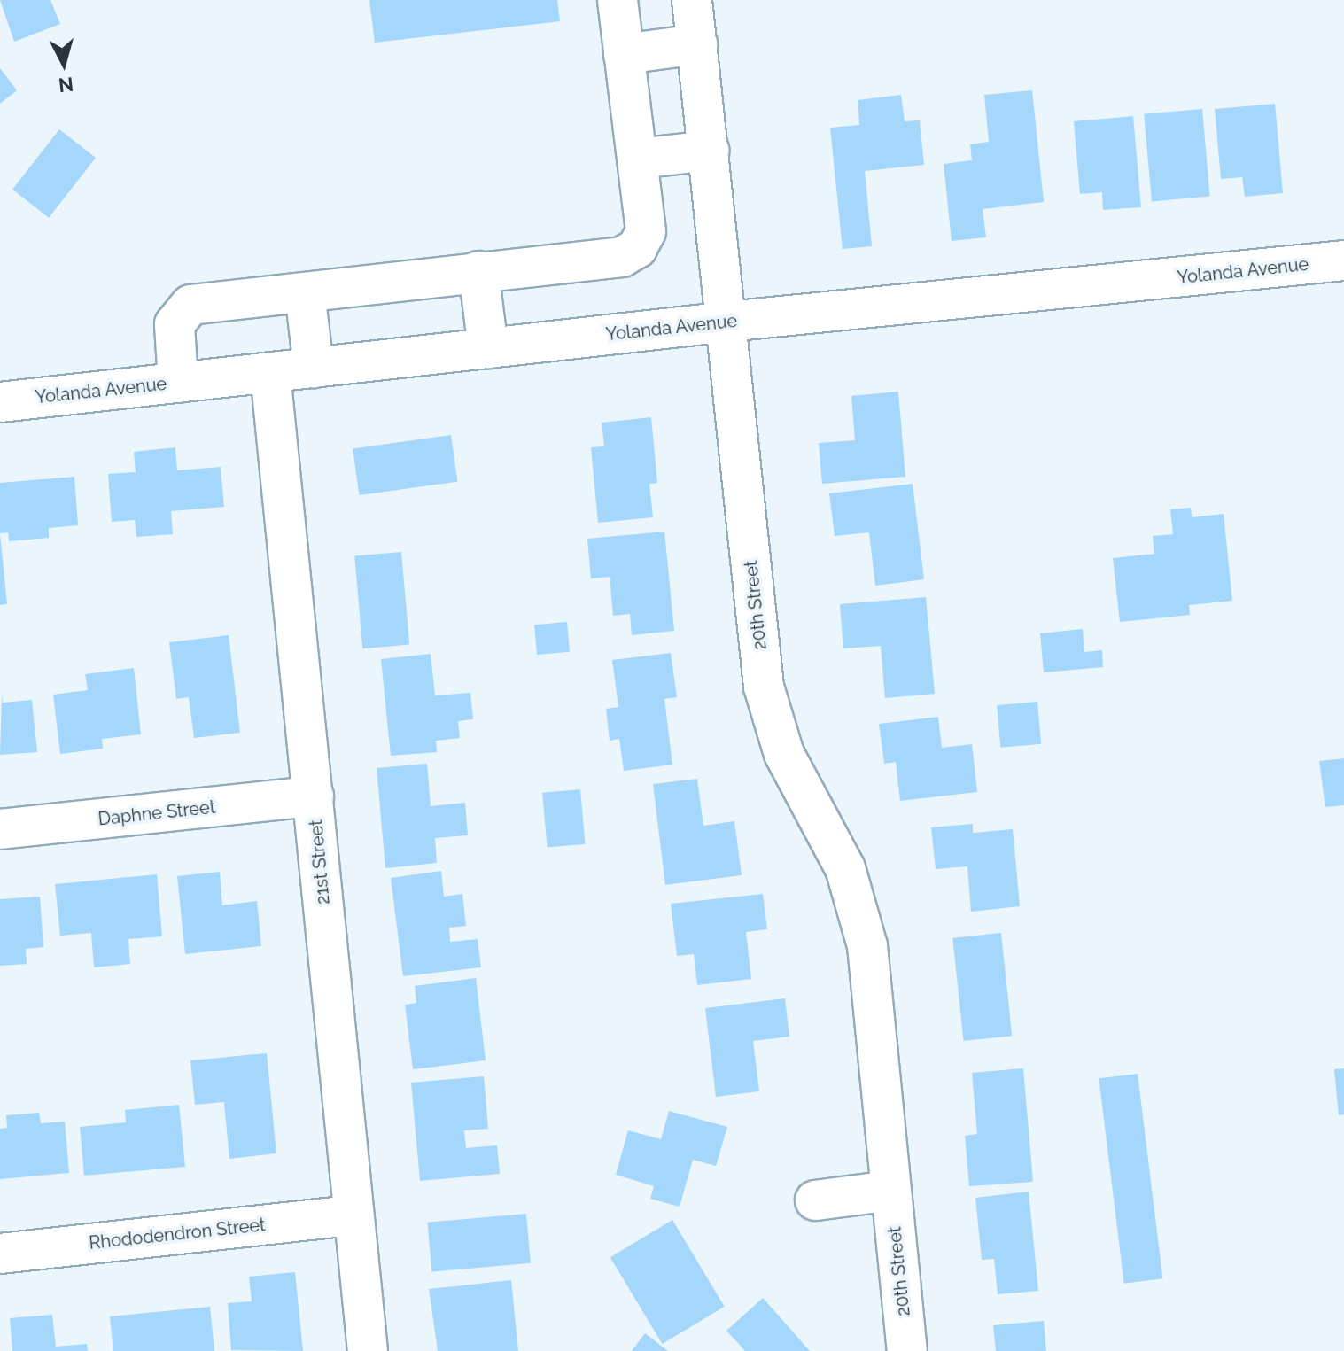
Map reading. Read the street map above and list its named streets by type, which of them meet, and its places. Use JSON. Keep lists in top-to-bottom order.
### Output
{
  "streets": {
    "street": [
      "Yolanda Avenue",
      "20th Street",
      "Daphne Street",
      "21st Street",
      "Rhododendron Street"
    ]
  },
  "crossings": [
    ["Yolanda Avenue", "20th Street"],
    ["Yolanda Avenue", "21st Street"],
    ["Daphne Street", "21st Street"],
    ["21st Street", "Rhododendron Street"]
  ],
  "north": "bottom"
}
